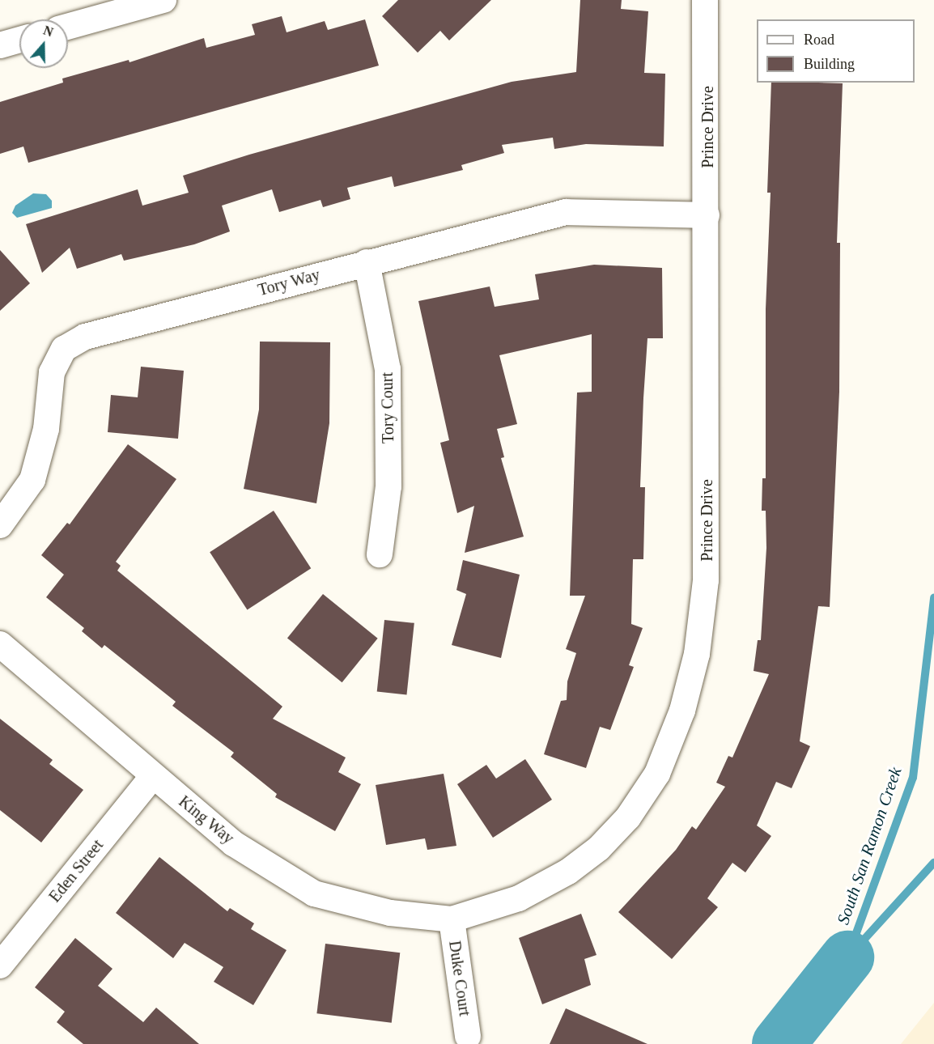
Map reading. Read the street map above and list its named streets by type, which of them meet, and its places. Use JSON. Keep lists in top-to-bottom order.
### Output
{
  "streets": {
    "street": [
      "Prince Drive",
      "Tory Way",
      "Tory Court",
      "King Way",
      "Eden Street",
      "Duke Court"
    ]
  },
  "crossings": [
    ["Prince Drive", "Tory Way"],
    ["Prince Drive", "King Way"],
    ["Prince Drive", "Duke Court"],
    ["Tory Way", "Tory Court"],
    ["King Way", "Eden Street"],
    ["King Way", "Duke Court"]
  ],
  "water": ["South San Ramon Creek"],
  "legend": ["Road", "Building"],
  "north": "top"
}
